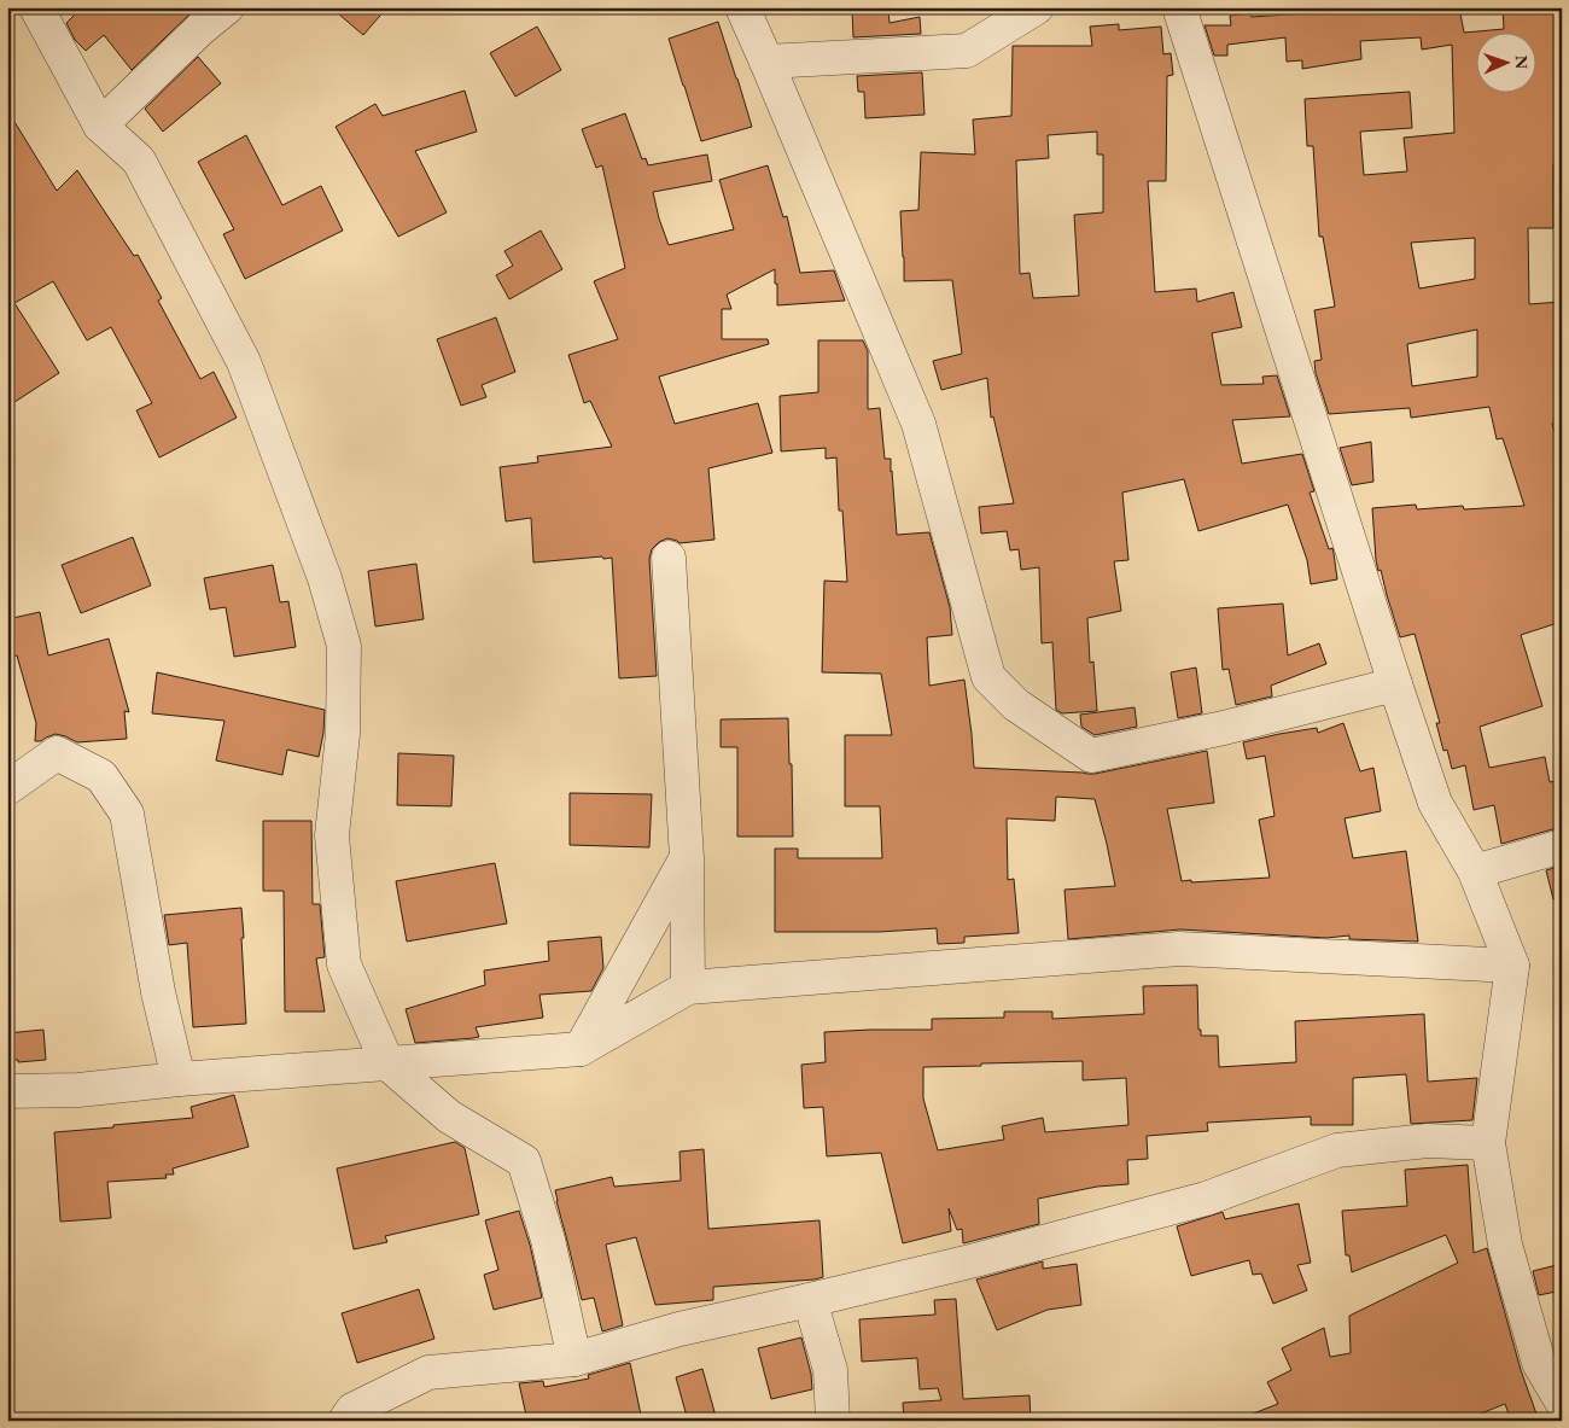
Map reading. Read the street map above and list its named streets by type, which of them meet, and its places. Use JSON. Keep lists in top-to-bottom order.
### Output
{
  "north": "right"
}
